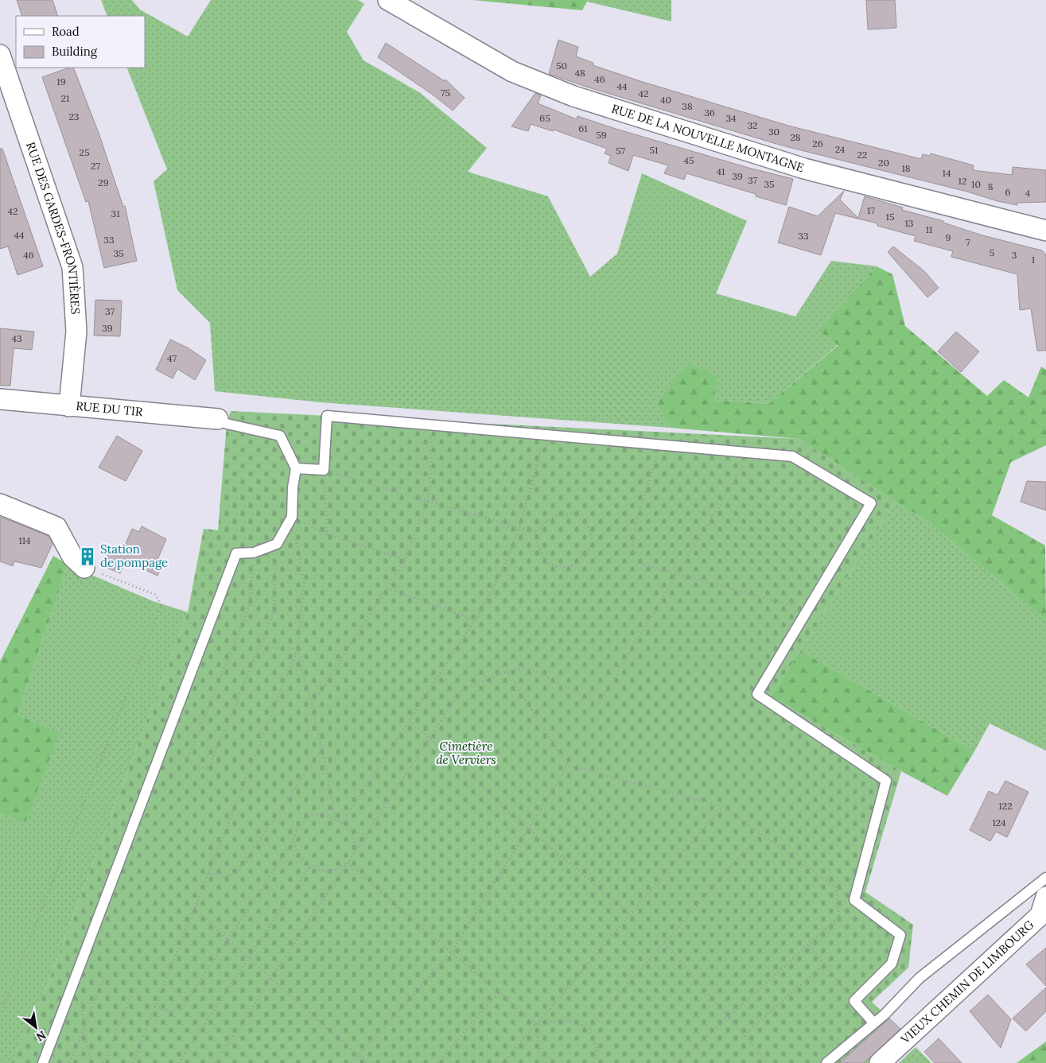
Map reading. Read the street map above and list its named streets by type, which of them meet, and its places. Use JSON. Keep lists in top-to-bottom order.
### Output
{
  "streets": {
    "street": [
      "RUE DE LA NOUVELLE MONTAGNE",
      "RUE DES GARDES-FRONTIÈRES",
      "RUE DU TIR",
      "VIEUX CHEMIN DE LIMBOURG"
    ]
  },
  "crossings": [
    ["RUE DES GARDES-FRONTIÈRES", "RUE DU TIR"]
  ],
  "parks": ["Cimetière de Verviers"],
  "places": {
    "building": ["Station de pompage"]
  },
  "house_numbers": [
    "50",
    "48",
    "46",
    "19",
    "44",
    "75",
    "42",
    "21",
    "40",
    "38",
    "36",
    "23",
    "65",
    "34",
    "32",
    "61",
    "30",
    "59",
    "28",
    "26",
    "24",
    "51",
    "57",
    "25",
    "22",
    "45",
    "20",
    "27",
    "18",
    "41",
    "14",
    "39",
    "37",
    "12",
    "29",
    "35",
    "10",
    "8",
    "6",
    "4",
    "17",
    "42",
    "31",
    "15",
    "13",
    "11",
    "44",
    "33",
    "9",
    "33",
    "7",
    "5",
    "35",
    "46",
    "3",
    "1",
    "37",
    "39",
    "43",
    "47",
    "114",
    "122",
    "124"
  ],
  "legend": ["Road", "Building"],
  "north": "bottom right"
}
